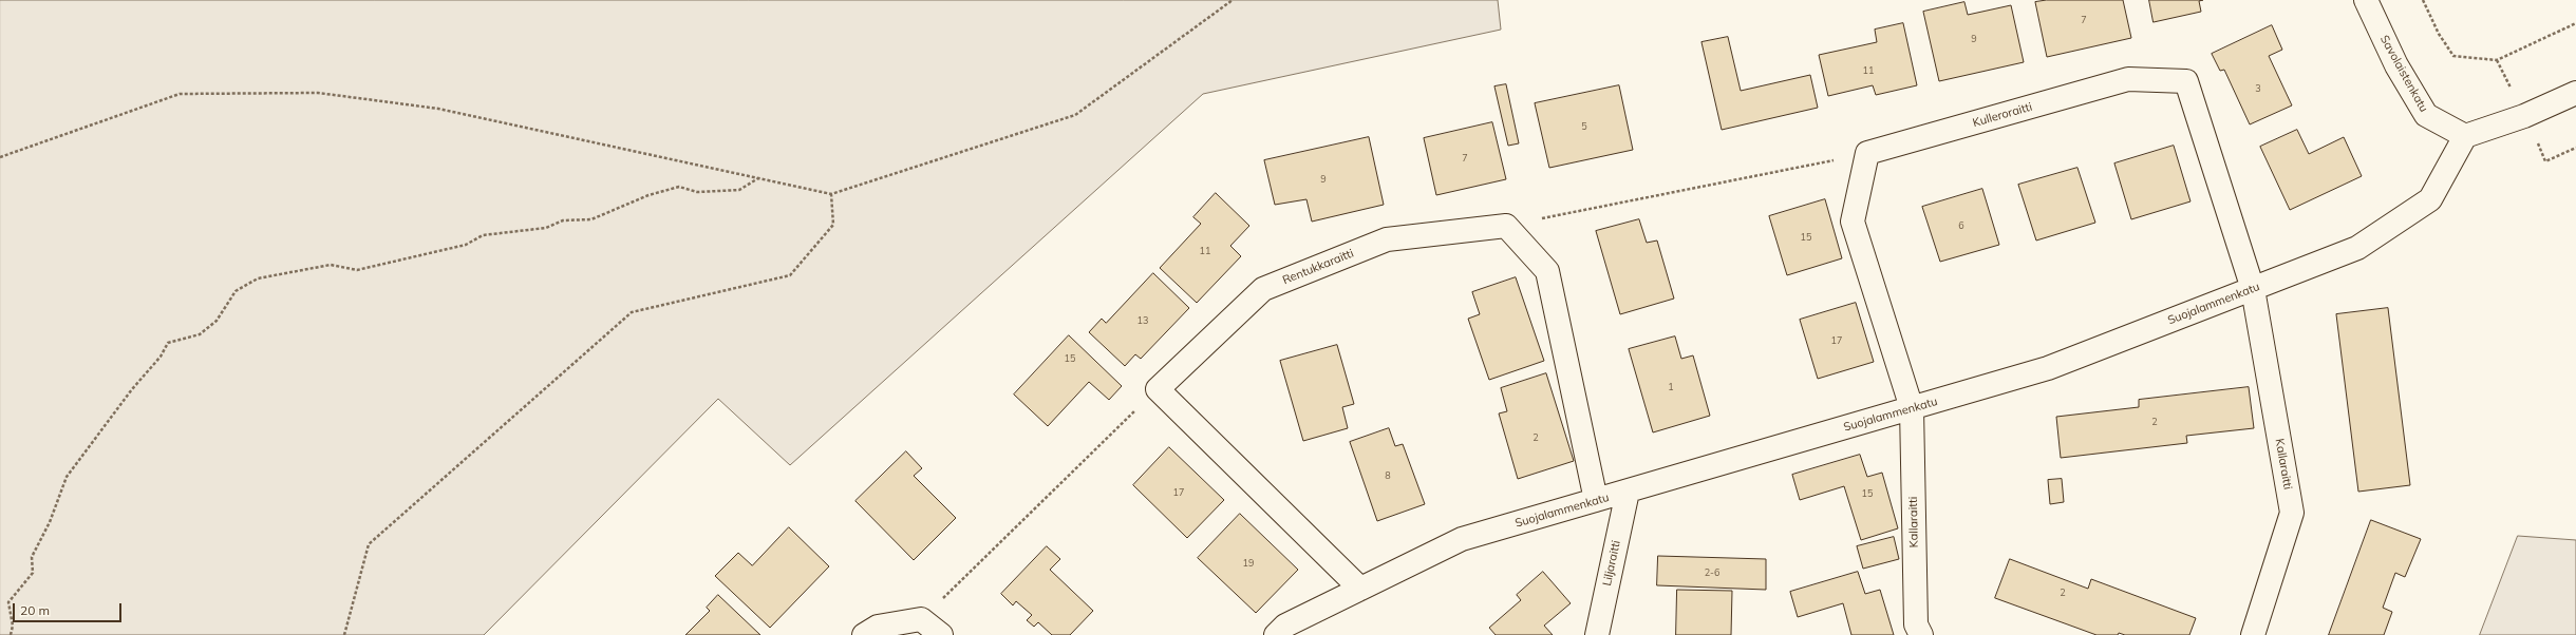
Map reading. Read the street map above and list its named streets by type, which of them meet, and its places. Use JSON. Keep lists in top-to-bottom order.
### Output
{
  "streets": {
    "street": [
      "Savolaistenkatu",
      "Kulleroraitti",
      "Rentukkaraitti",
      "Suojalammenkatu",
      "Kallaraitti",
      "Liljaraitti"
    ]
  },
  "crossings": [
    ["Savolaistenkatu", "Suojalammenkatu"],
    ["Kulleroraitti", "Suojalammenkatu"],
    ["Kulleroraitti", "Kallaraitti"],
    ["Suojalammenkatu", "Kallaraitti"],
    ["Suojalammenkatu", "Liljaraitti"]
  ],
  "house_numbers": [
    "7",
    "9",
    "11",
    "3",
    "5",
    "7",
    "9",
    "6",
    "15",
    "11",
    "13",
    "17",
    "15",
    "1",
    "2",
    "2",
    "8",
    "17",
    "15",
    "19",
    "2-6",
    "2"
  ],
  "scale_bar": "20 m"
}
